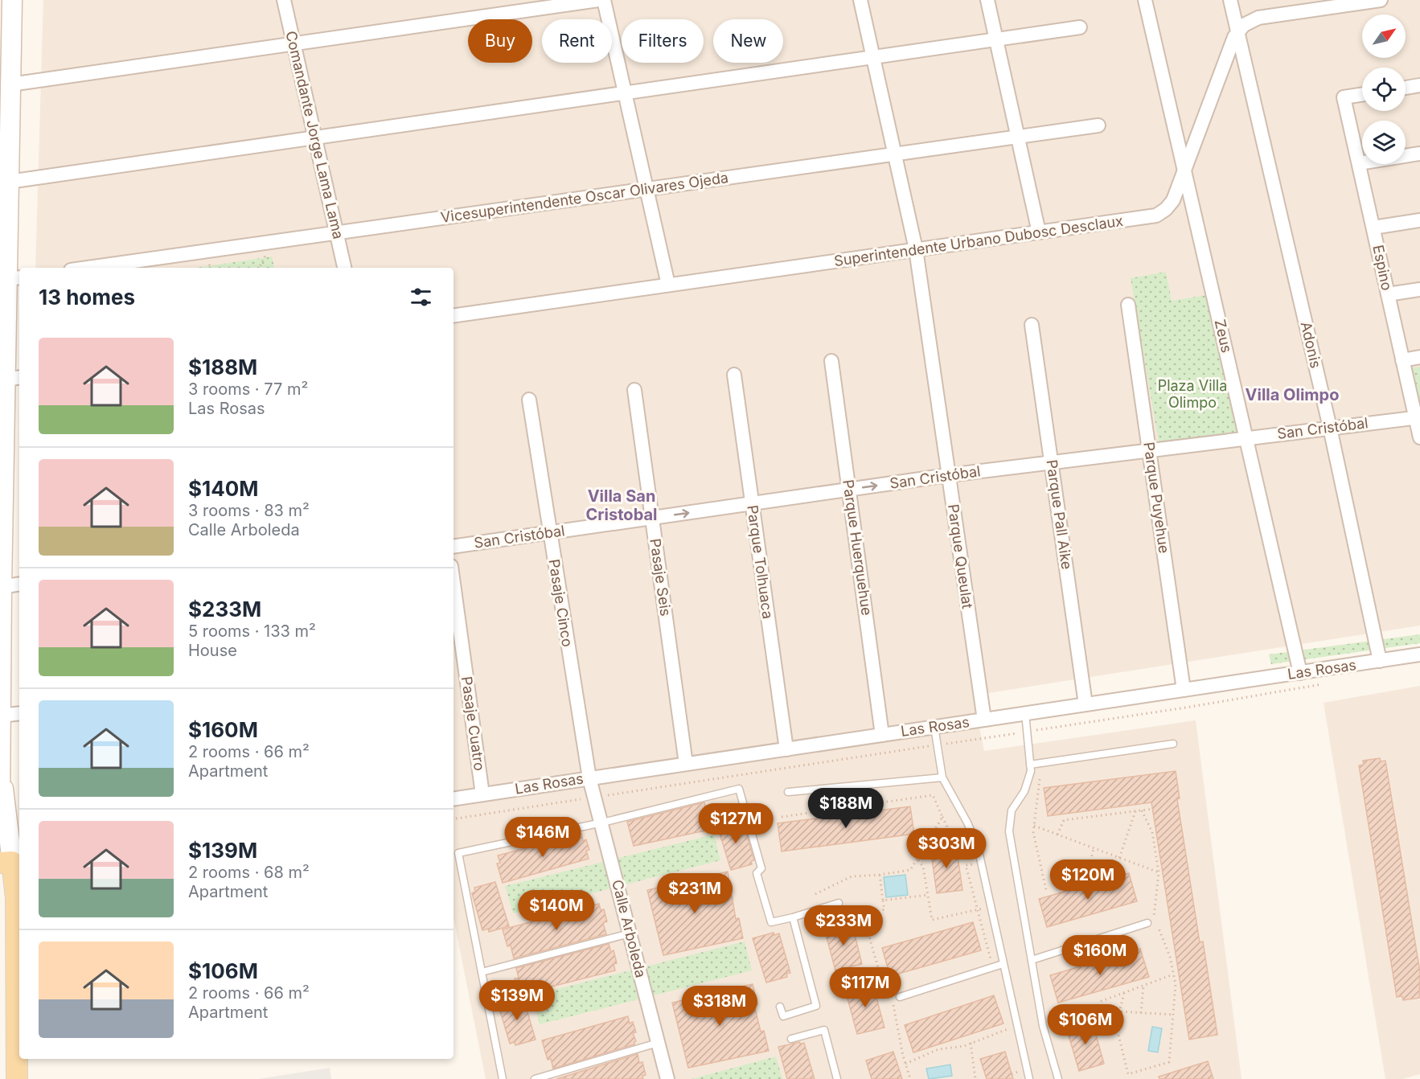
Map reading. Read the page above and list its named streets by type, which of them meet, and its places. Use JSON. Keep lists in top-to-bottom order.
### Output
{
  "streets": {
    "street": [
      "Comandante Jorge Lama Lama",
      "Vicesuperintendente Oscar Olivares Ojeda",
      "Superintendente Urbano Dubosc Desclaux",
      "Espino",
      "Zeus",
      "Adonis",
      "San Cristóbal",
      "Parque Puyehue",
      "Parque Pall Aike",
      "Parque Huerquehue",
      "Parque Queulat",
      "Parque Tolhuaca",
      "Pasaje Seis",
      "Pasaje Cinco",
      "Las Rosas",
      "Pasaje Cuatro",
      "Calle Arboleda"
    ]
  },
  "crossings": [
    ["Comandante Jorge Lama Lama", "Vicesuperintendente Oscar Olivares Ojeda"],
    ["Vicesuperintendente Oscar Olivares Ojeda", "Parque Queulat"],
    ["Superintendente Urbano Dubosc Desclaux", "Zeus"],
    ["Superintendente Urbano Dubosc Desclaux", "Adonis"],
    ["Superintendente Urbano Dubosc Desclaux", "Parque Queulat"],
    ["Espino", "San Cristóbal"],
    ["Zeus", "San Cristóbal"],
    ["Zeus", "Las Rosas"],
    ["Adonis", "San Cristóbal"],
    ["Adonis", "Las Rosas"],
    ["San Cristóbal", "Parque Puyehue"],
    ["San Cristóbal", "Parque Pall Aike"],
    ["San Cristóbal", "Parque Huerquehue"],
    ["San Cristóbal", "Parque Queulat"],
    ["San Cristóbal", "Parque Tolhuaca"],
    ["San Cristóbal", "Pasaje Seis"],
    ["San Cristóbal", "Pasaje Cinco"],
    ["Parque Puyehue", "Las Rosas"],
    ["Parque Pall Aike", "Las Rosas"],
    ["Parque Huerquehue", "Las Rosas"],
    ["Parque Queulat", "Las Rosas"],
    ["Parque Tolhuaca", "Las Rosas"],
    ["Pasaje Seis", "Las Rosas"],
    ["Pasaje Cinco", "Las Rosas"],
    ["Pasaje Cinco", "Calle Arboleda"],
    ["Las Rosas", "Pasaje Cuatro"],
    ["Las Rosas", "Calle Arboleda"]
  ],
  "districts": ["Villa Olimpo", "Villa San Cristobal"],
  "parks": ["Plaza Villa Olimpo"],
  "north": "top right",
  "page": {
    "chip": [
      "Buy",
      "Rent",
      "Filters",
      "New"
    ],
    "heading": "13 homes",
    "list": [
      {
        "name": "$188M",
        "note": "3 rooms · 77 m² · Las Rosas"
      },
      {
        "name": "$140M",
        "note": "3 rooms · 83 m² · Calle Arboleda"
      },
      {
        "name": "$233M",
        "note": "5 rooms · 133 m² · House"
      },
      {
        "name": "$160M",
        "note": "2 rooms · 66 m² · Apartment"
      },
      {
        "name": "$139M",
        "note": "2 rooms · 68 m² · Apartment"
      },
      {
        "name": "$106M",
        "note": "2 rooms · 66 m² · Apartment"
      }
    ],
    "price": [
      "$188M",
      "$127M",
      "$146M",
      "$303M",
      "$120M",
      "$231M",
      "$140M",
      "$233M",
      "$160M",
      "$117M",
      "$139M",
      "$318M",
      "$106M"
    ]
  }
}
